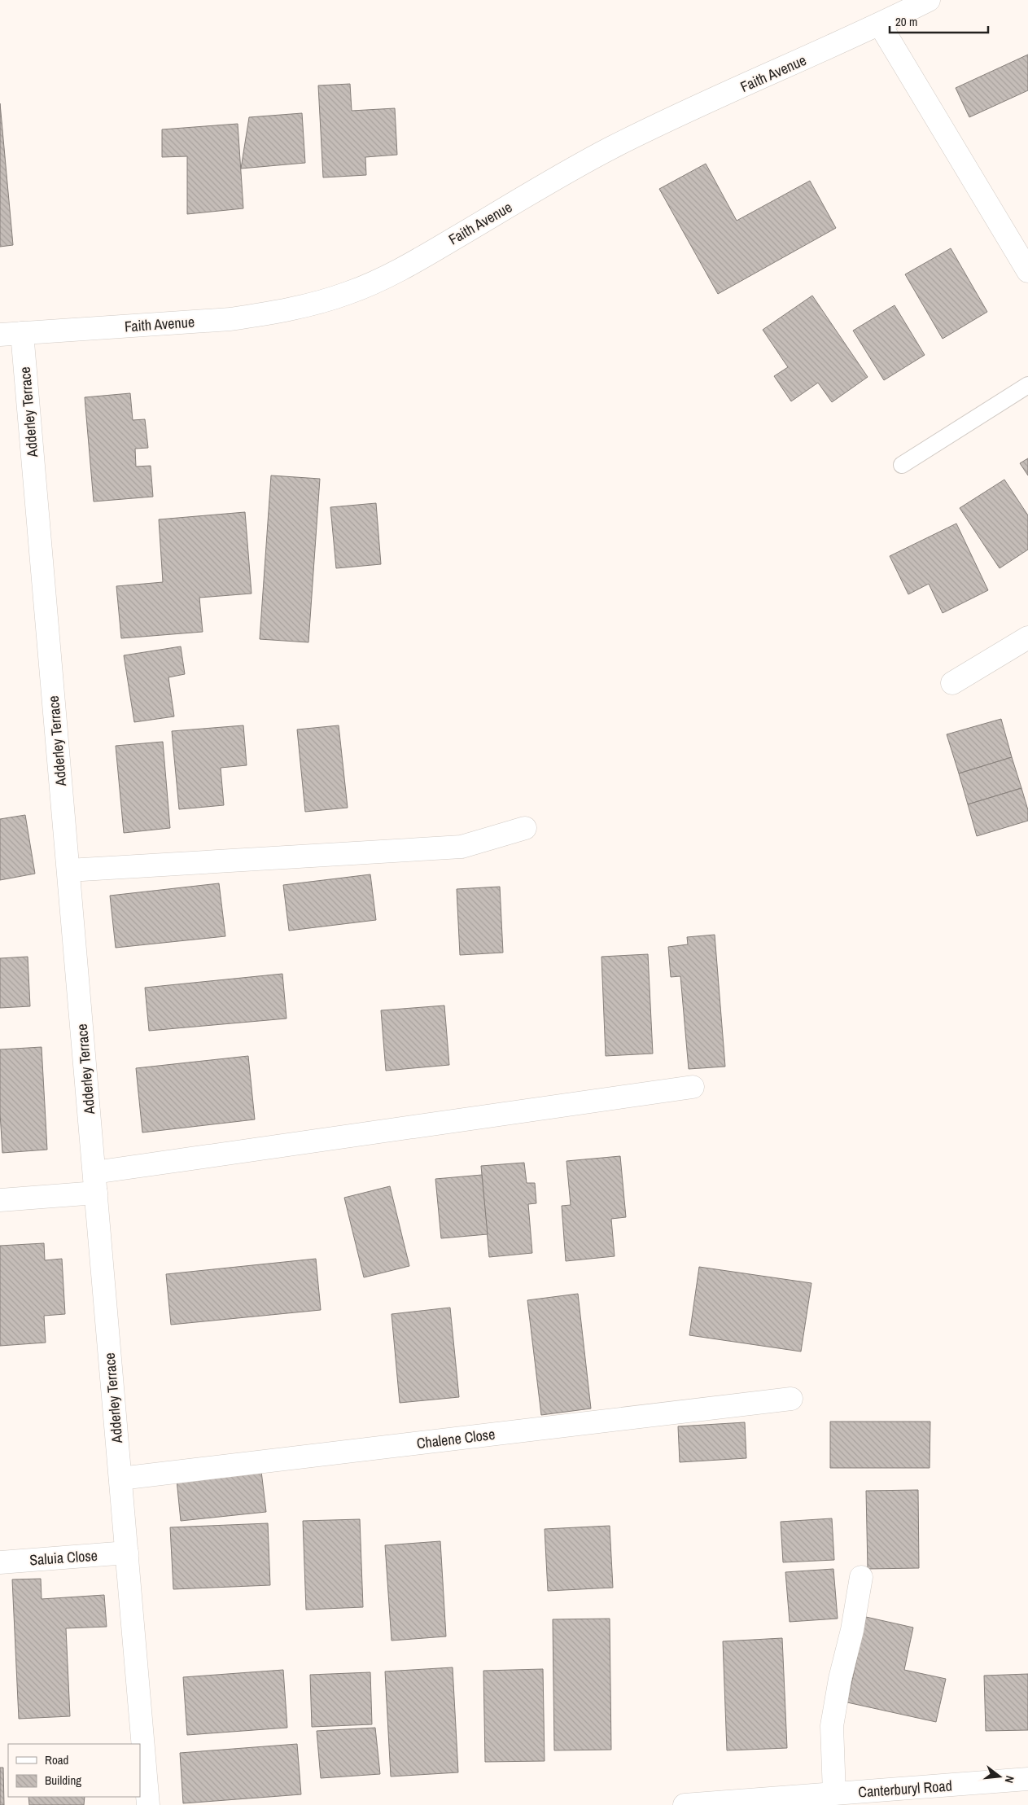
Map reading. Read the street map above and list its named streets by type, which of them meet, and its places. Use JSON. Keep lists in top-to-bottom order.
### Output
{
  "streets": {
    "street": [
      "Faith Avenue",
      "Adderley Terrace",
      "Chalene Close",
      "Saluia Close",
      "Canterburyl Road"
    ]
  },
  "crossings": [
    ["Faith Avenue", "Adderley Terrace"],
    ["Adderley Terrace", "Chalene Close"],
    ["Adderley Terrace", "Saluia Close"]
  ],
  "legend": ["Road", "Building"],
  "scale_bar": "20 m",
  "north": "right"
}
